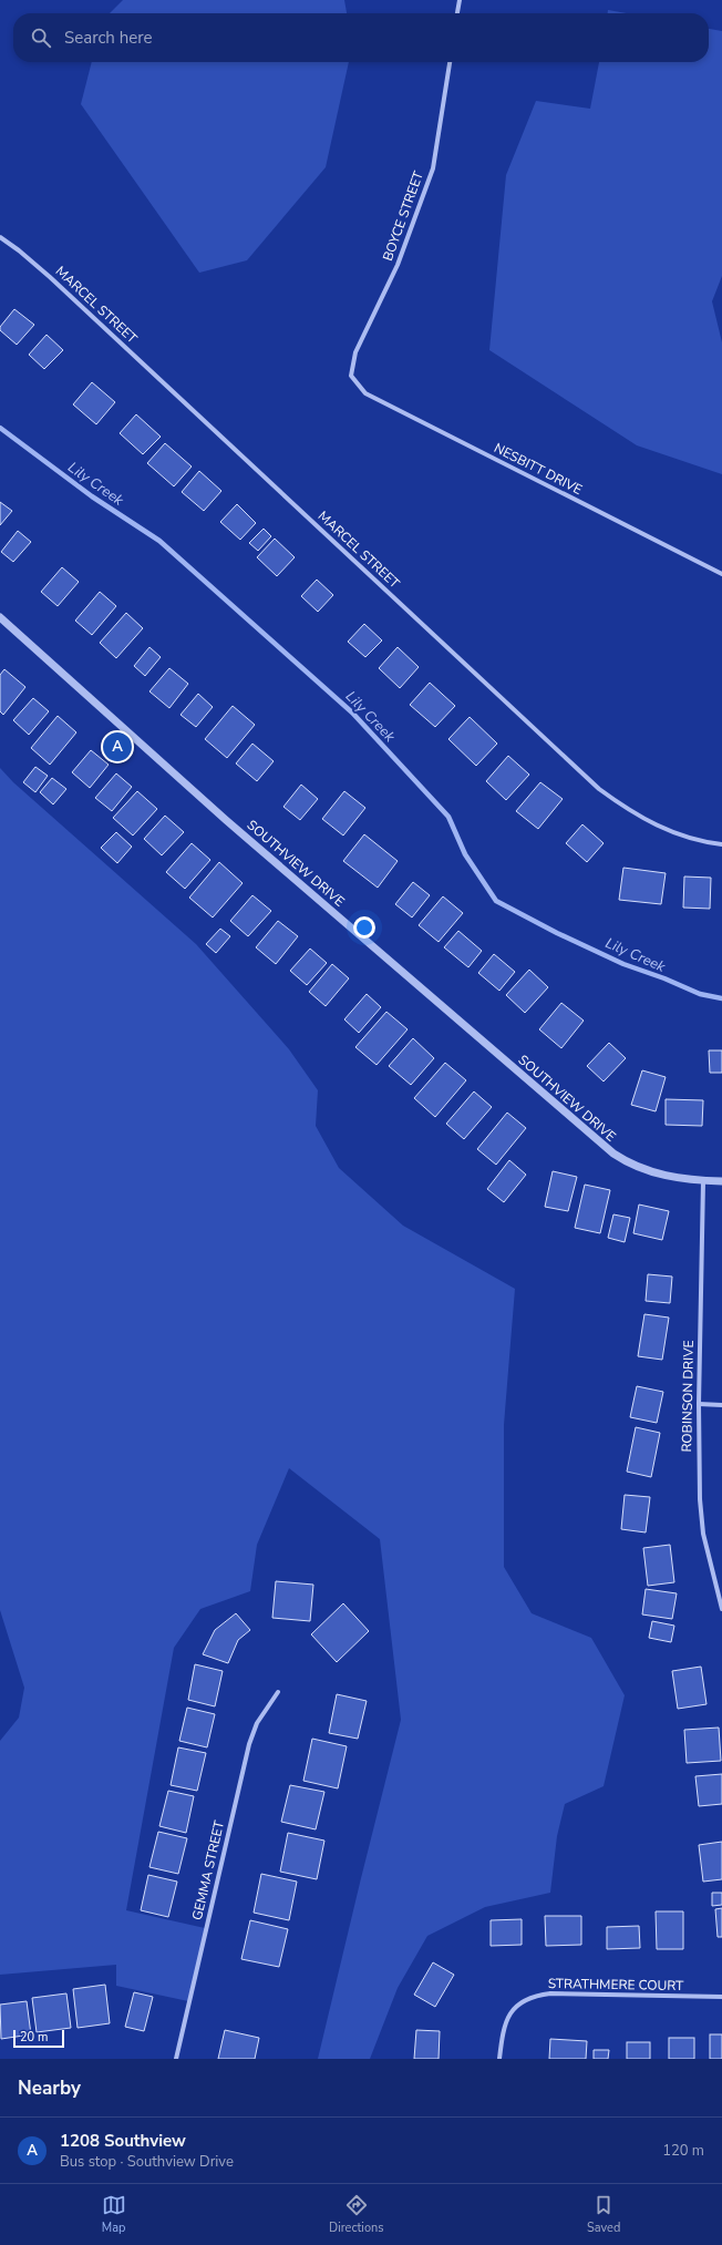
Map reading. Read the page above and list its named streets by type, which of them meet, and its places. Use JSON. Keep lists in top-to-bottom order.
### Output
{
  "streets": {
    "street": [
      "BOYCE STREET",
      "MARCEL STREET",
      "NESBITT DRIVE",
      "SOUTHVIEW DRIVE",
      "ROBINSON DRIVE",
      "GEMMA STREET",
      "STRATHMERE COURT"
    ]
  },
  "crossings": [
    ["BOYCE STREET", "NESBITT DRIVE"],
    ["SOUTHVIEW DRIVE", "ROBINSON DRIVE"]
  ],
  "water": ["Lily Creek"],
  "scale_bar": "20 m",
  "page": {
    "search": "Search here",
    "pins": "A",
    "scale": "20 m",
    "heading": "Nearby",
    "list": [
      {
        "mark": "A",
        "name": "1208 Southview",
        "note": "Bus stop · Southview Drive",
        "value": "120 m"
      }
    ],
    "nav": ["Map", "Directions", "Saved"]
  }
}
